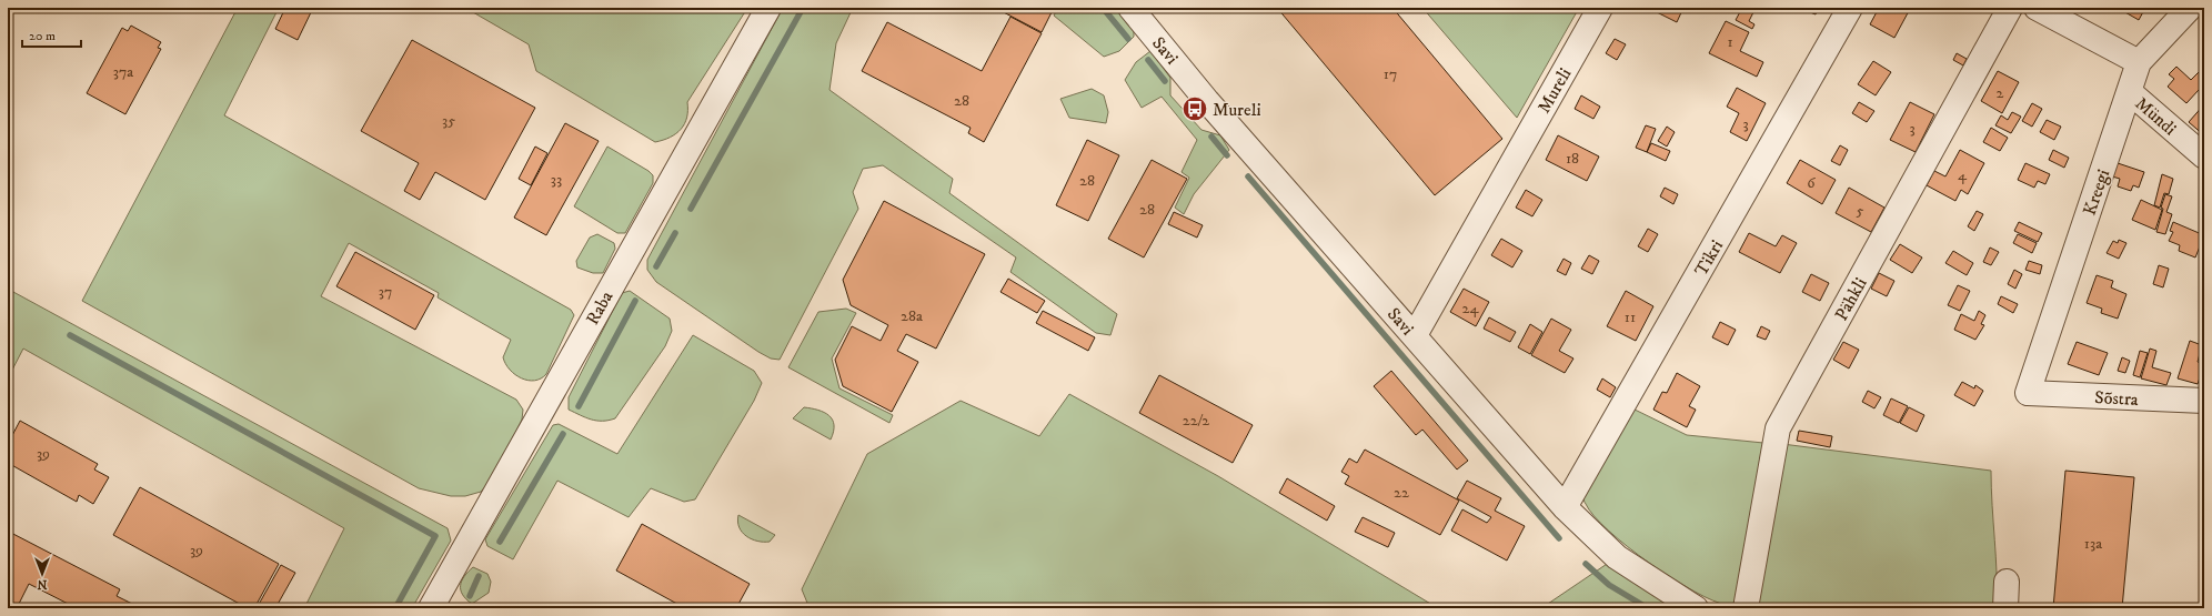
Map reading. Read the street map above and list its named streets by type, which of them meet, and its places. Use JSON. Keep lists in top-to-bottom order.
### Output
{
  "streets": {
    "street": [
      "Savi",
      "Mureli",
      "Mündi",
      "Kreegi",
      "Tikri",
      "Pähkli",
      "Raba",
      "Sõstra"
    ]
  },
  "crossings": [
    ["Savi", "Mureli"],
    ["Savi", "Tikri"],
    ["Mündi", "Kreegi"],
    ["Kreegi", "Sõstra"]
  ],
  "places": {
    "bus stop": ["Mureli"]
  },
  "house_numbers": [
    "1",
    "37a",
    "17",
    "2",
    "28",
    "35",
    "3",
    "3",
    "18",
    "4",
    "33",
    "28",
    "6",
    "28",
    "5",
    "37",
    "24",
    "28a",
    "11",
    "22/2",
    "39",
    "22",
    "13a",
    "39"
  ],
  "scale_bar": "20 m",
  "north": "bottom"
}
